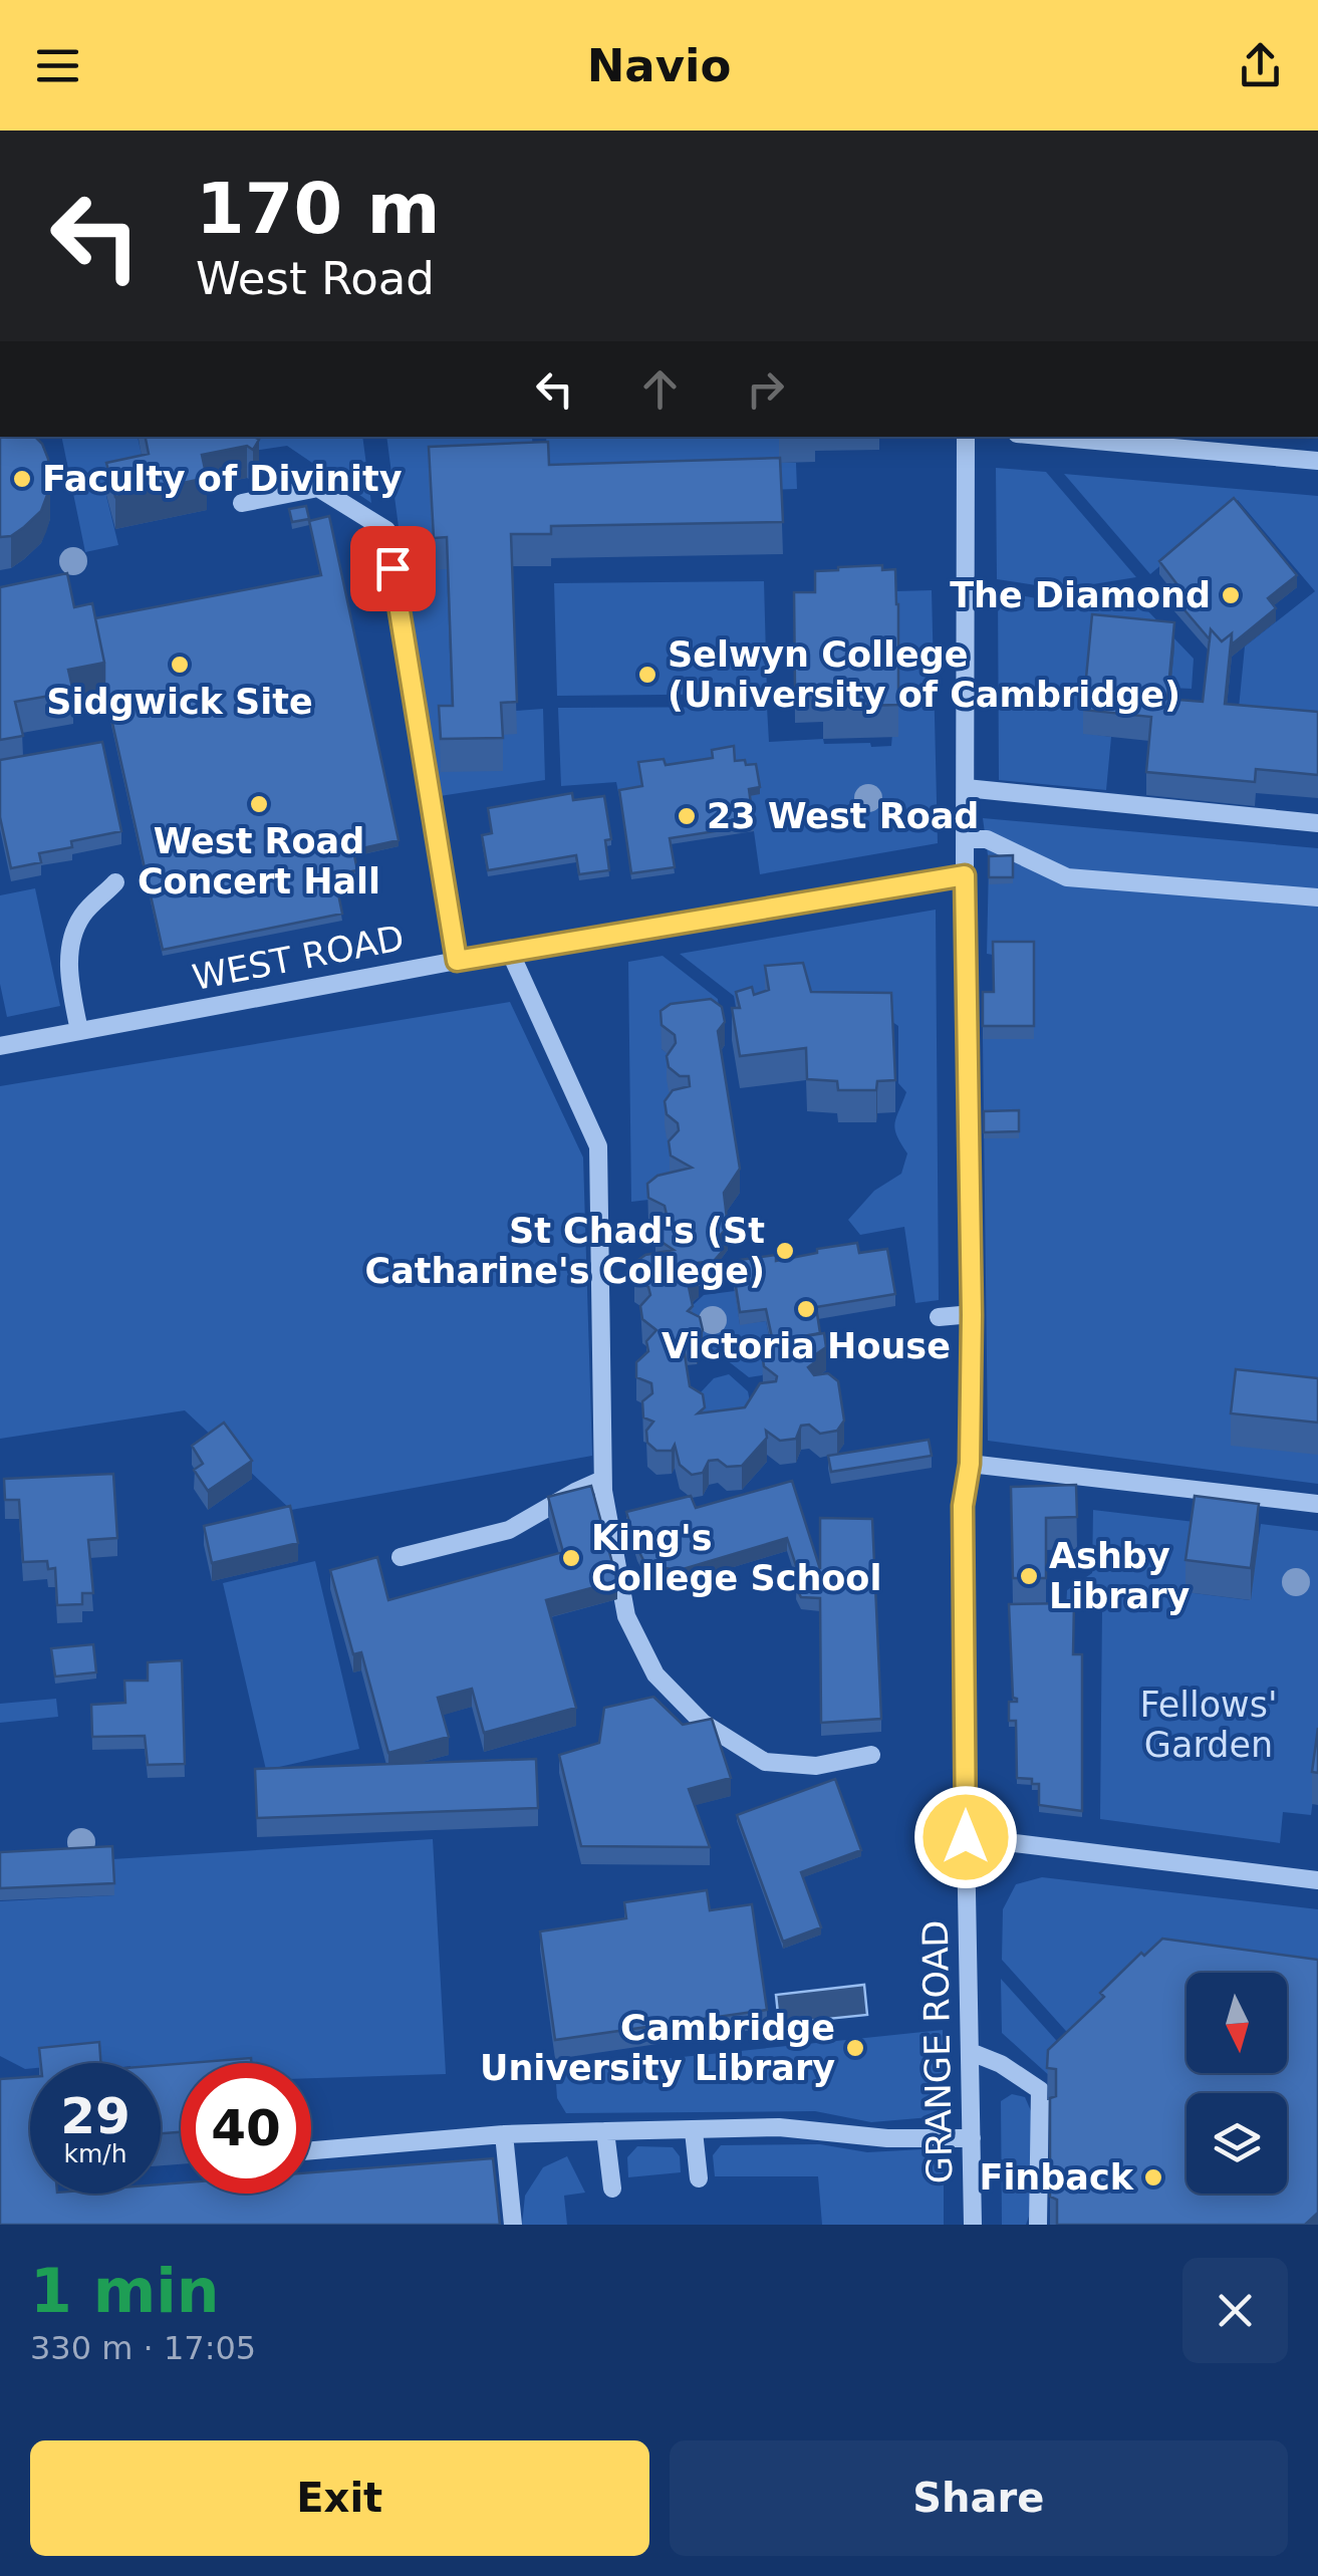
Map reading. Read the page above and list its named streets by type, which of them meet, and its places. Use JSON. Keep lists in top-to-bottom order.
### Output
{
  "streets": {
    "street": ["WEST ROAD", "GRANGE ROAD"]
  },
  "crossings": [
    ["WEST ROAD", "GRANGE ROAD"]
  ],
  "parks": ["Fellows' Garden"],
  "places": [
    "Faculty of Divinity",
    "The Diamond",
    "Sidgwick Site",
    "Selwyn College (University of Cambridge)",
    "West Road Concert Hall",
    "23 West Road",
    "St Chad's (St Catharine's College)",
    "Victoria House",
    "King's College School",
    "Ashby Library",
    "Cambridge University Library",
    "Finback"
  ],
  "north": "bottom",
  "page": {
    "header": "Navio",
    "turn": ["170 m", "West Road"],
    "speed": "29 km/h",
    "limit": "40",
    "heading": ["1 min", "330 m · 17:05"],
    "buttons": ["Exit", "Share"]
  }
}
